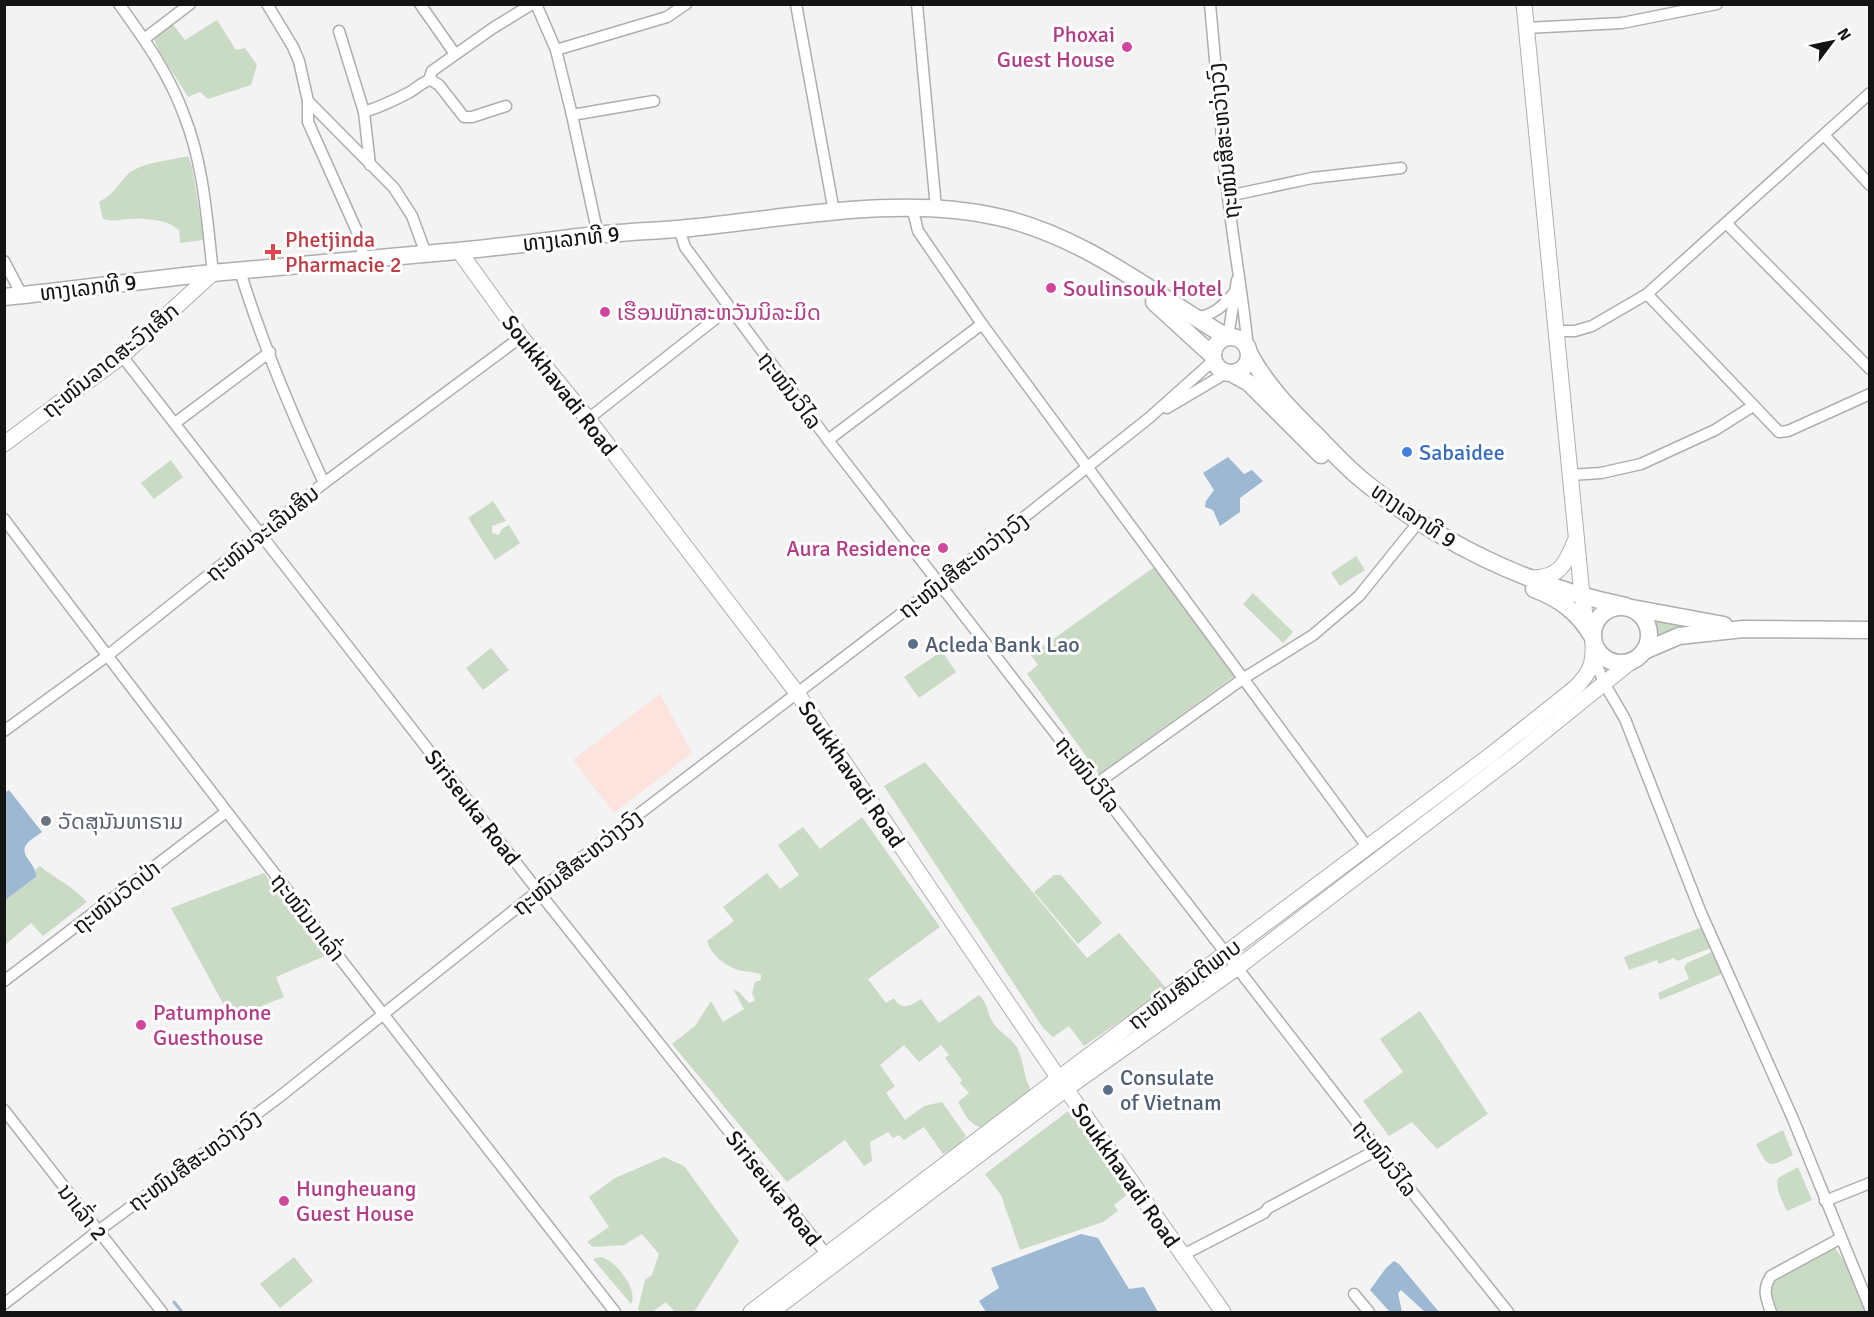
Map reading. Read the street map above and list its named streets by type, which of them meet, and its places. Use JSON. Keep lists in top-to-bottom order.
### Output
{
  "streets": {
    "main road": ["ທາງເລກທີ 9"],
    "street": [
      "ຖະໜົນສີສະຫວ່າງວົງ",
      "ຖະໜົນລາດສະວົງເສິກ",
      "Soukkhavadi Road",
      "ຖະໜົນວິໄລ",
      "ຖະໜົນຈະເລີນສິນ",
      "Siriseuka Road",
      "ຖະໜົນວັດປ່າ",
      "ຖະໜົນນາເລົ່າ",
      "ຖະໜົນສັນຕິພາບ",
      "ນາເລົ່າ 2"
    ]
  },
  "crossings": [
    ["ຖະໜົນສີສະຫວ່າງວົງ", "Soukkhavadi Road"],
    ["ຖະໜົນສີສະຫວ່າງວົງ", "ຖະໜົນວິໄລ"],
    ["ຖະໜົນສີສະຫວ່າງວົງ", "Siriseuka Road"],
    ["ຖະໜົນສີສະຫວ່າງວົງ", "ຖະໜົນນາເລົ່າ"],
    ["ຖະໜົນສີສະຫວ່າງວົງ", "ນາເລົ່າ 2"],
    ["ທາງເລກທີ 9", "ຖະໜົນລາດສະວົງເສິກ"],
    ["ທາງເລກທີ 9", "Soukkhavadi Road"],
    ["ທາງເລກທີ 9", "ຖະໜົນວິໄລ"],
    ["ທາງເລກທີ 9", "ຖະໜົນສັນຕິພາບ"],
    ["ຖະໜົນລາດສະວົງເສິກ", "Siriseuka Road"],
    ["Soukkhavadi Road", "ຖະໜົນຈະເລີນສິນ"],
    ["Soukkhavadi Road", "ຖະໜົນສັນຕິພາບ"],
    ["ຖະໜົນວິໄລ", "ຖະໜົນສັນຕິພາບ"],
    ["ຖະໜົນຈະເລີນສິນ", "Siriseuka Road"],
    ["ຖະໜົນຈະເລີນສິນ", "ຖະໜົນນາເລົ່າ"],
    ["Siriseuka Road", "ຖະໜົນສັນຕິພາບ"],
    ["ຖະໜົນວັດປ່າ", "ຖະໜົນນາເລົ່າ"]
  ],
  "places": {
    "other": [
      "Phoxai Guest House",
      "Soulinsouk Hotel",
      "ເຮືອນພັກສະຫວັນນິລະມິດ",
      "Sabaidee",
      "Aura Residence",
      "Acleda Bank Lao",
      "ວັດສຸນັນທາຣາມ",
      "Patumphone Guesthouse",
      "Consulate of Vietnam",
      "Hungheuang Guest House"
    ],
    "health": ["Phetjinda Pharmacie 2"]
  },
  "north": "top right"
}
